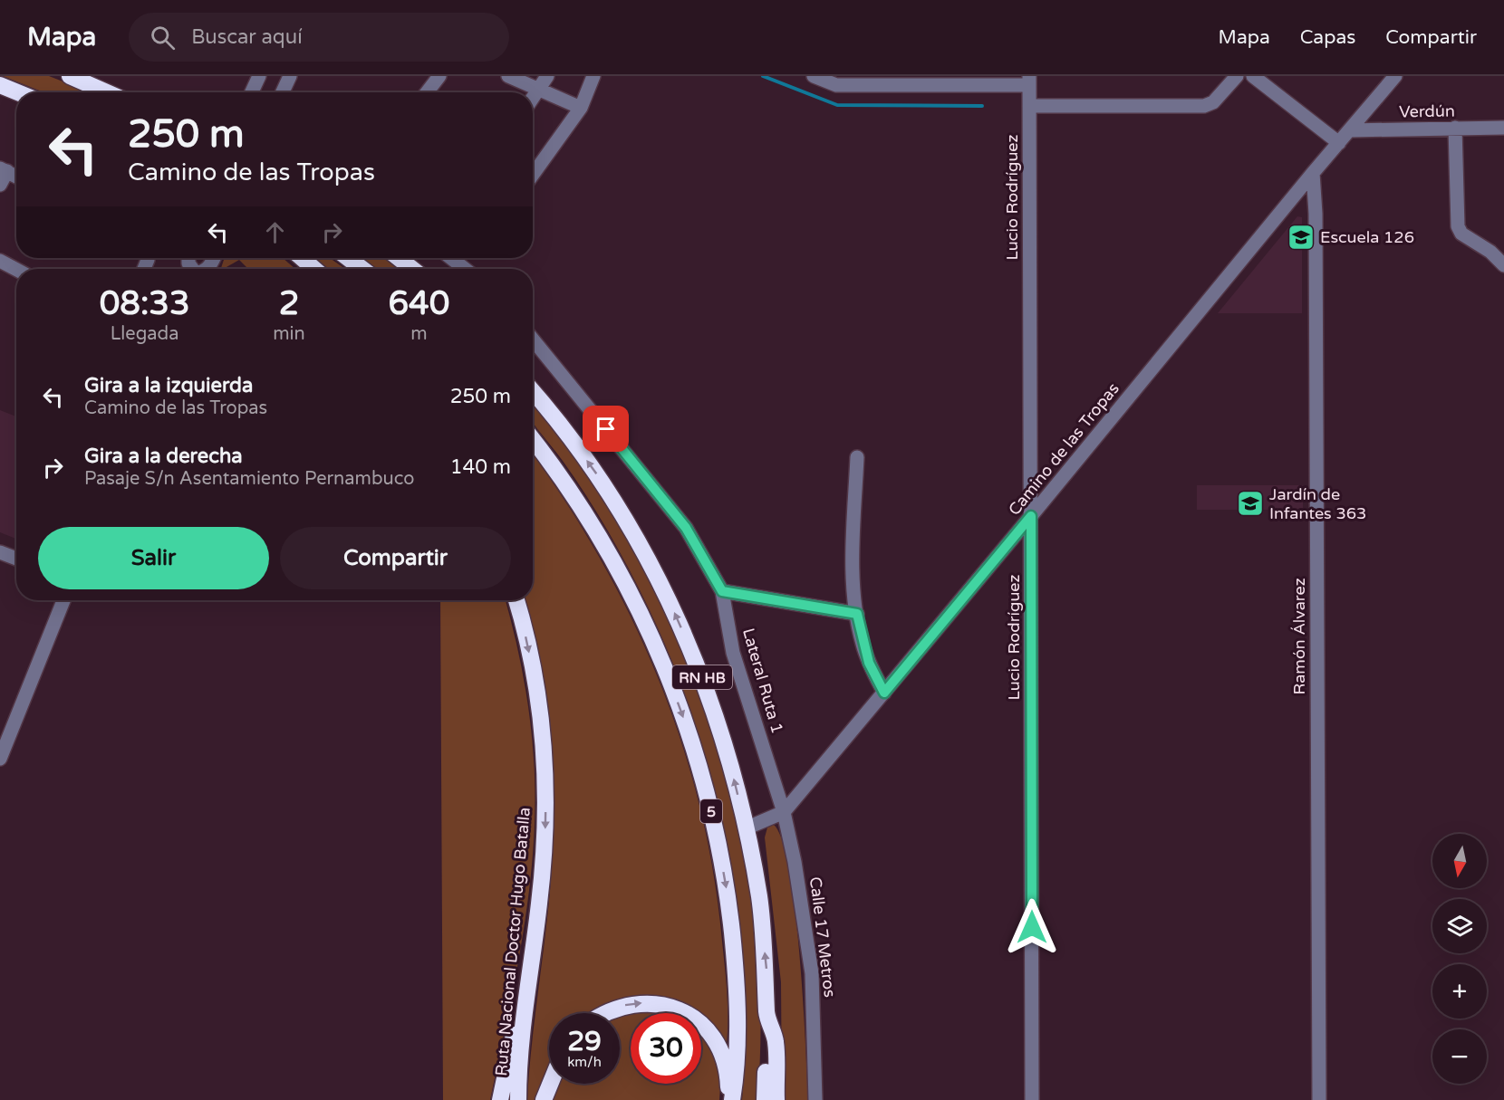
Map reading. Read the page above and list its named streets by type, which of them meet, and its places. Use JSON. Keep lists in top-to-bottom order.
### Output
{
  "streets": {
    "highway": ["RN HB", "5", "Ruta Nacional Doctor Hugo Batalla"],
    "street": [
      "Verdún",
      "Lucio Rodríguez",
      "Camino de las Tropas",
      "Ramón Álvarez",
      "Lateral Ruta 1",
      "Calle 17 Metros"
    ]
  },
  "crossings": [
    ["Verdún", "Camino de las Tropas"],
    ["Lucio Rodríguez", "Camino de las Tropas"],
    ["Camino de las Tropas", "Ramón Álvarez"],
    ["Camino de las Tropas", "RN HB"],
    ["Camino de las Tropas", "Lateral Ruta 1"],
    ["Camino de las Tropas", "Calle 17 Metros"],
    ["Lateral Ruta 1", "Calle 17 Metros"]
  ],
  "places": {
    "school or university": ["Escuela 126", "Jardín de Infantes 363"]
  },
  "north": "bottom",
  "page": {
    "header": "Mapa",
    "search": "Buscar aquí",
    "nav": ["Mapa", "Capas", "Compartir"],
    "turn": ["250 m", "Camino de las Tropas"],
    "eta": [
      "08:33",
      "Llegada",
      "2",
      "min",
      "640",
      "m"
    ],
    "list": [
      {
        "name": "Gira a la izquierda",
        "note": "Camino de las Tropas",
        "value": "250 m"
      },
      {
        "name": "Gira a la derecha",
        "note": "Pasaje S/n Asentamiento Pernambuco",
        "value": "140 m"
      }
    ],
    "buttons": ["Salir", "Compartir"],
    "map_buttons": ["+", "−"],
    "speed": "29 km/h",
    "limit": "30"
  }
}
